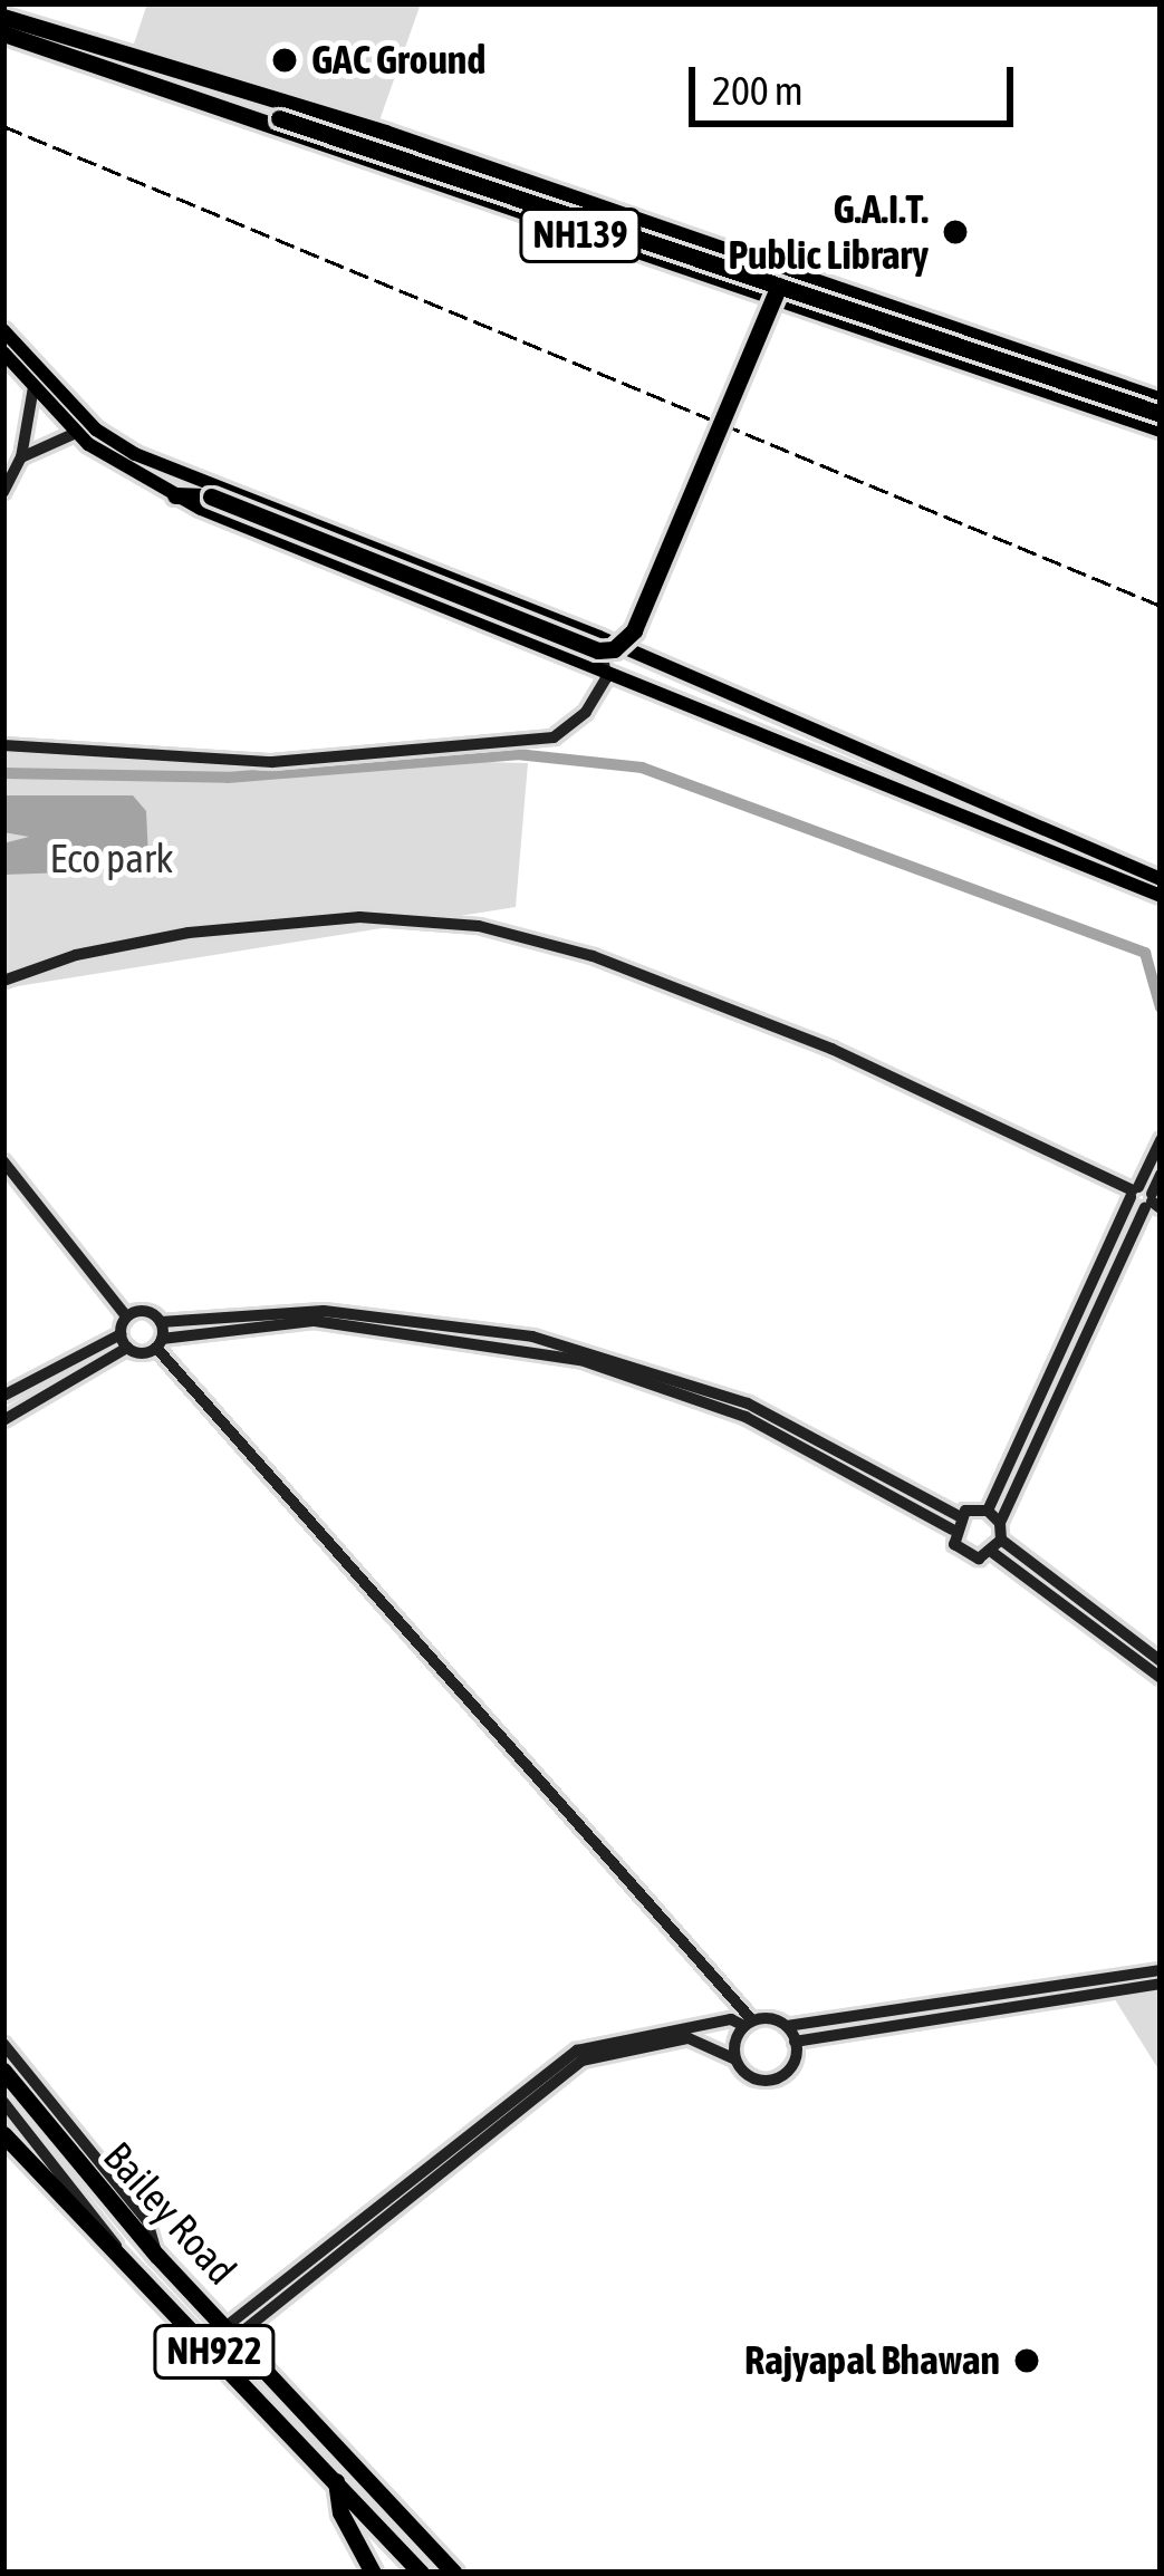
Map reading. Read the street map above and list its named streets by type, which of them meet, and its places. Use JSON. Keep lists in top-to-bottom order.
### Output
{
  "streets": {
    "highway": ["NH139", "Bailey Road", "NH922"]
  },
  "parks": ["Eco park"],
  "places": ["GAC Ground", "G.A.I.T. Public Library", "Rajyapal Bhawan"],
  "scale_bar": "200 m"
}
